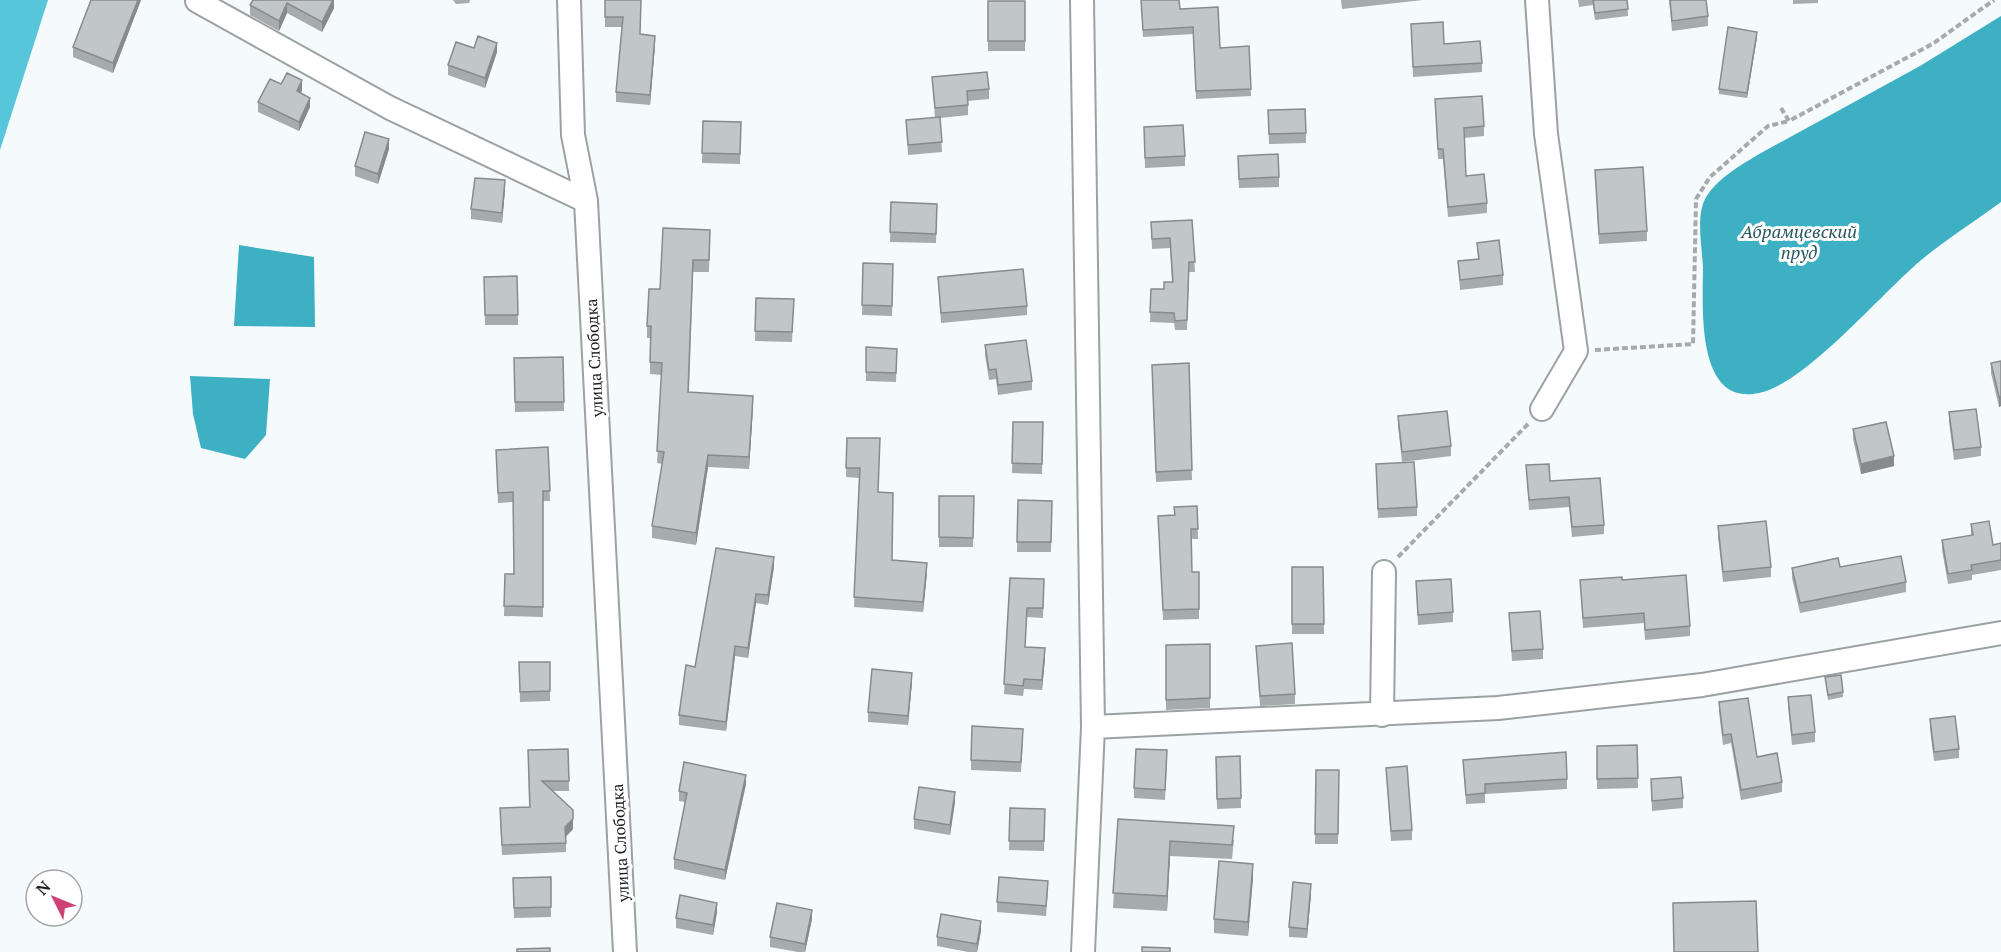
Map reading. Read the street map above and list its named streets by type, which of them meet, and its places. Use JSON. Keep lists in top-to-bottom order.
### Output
{
  "streets": {
    "street": ["улица Слободка"]
  },
  "water": ["Абрамцевский пруд"],
  "north": "top left"
}
